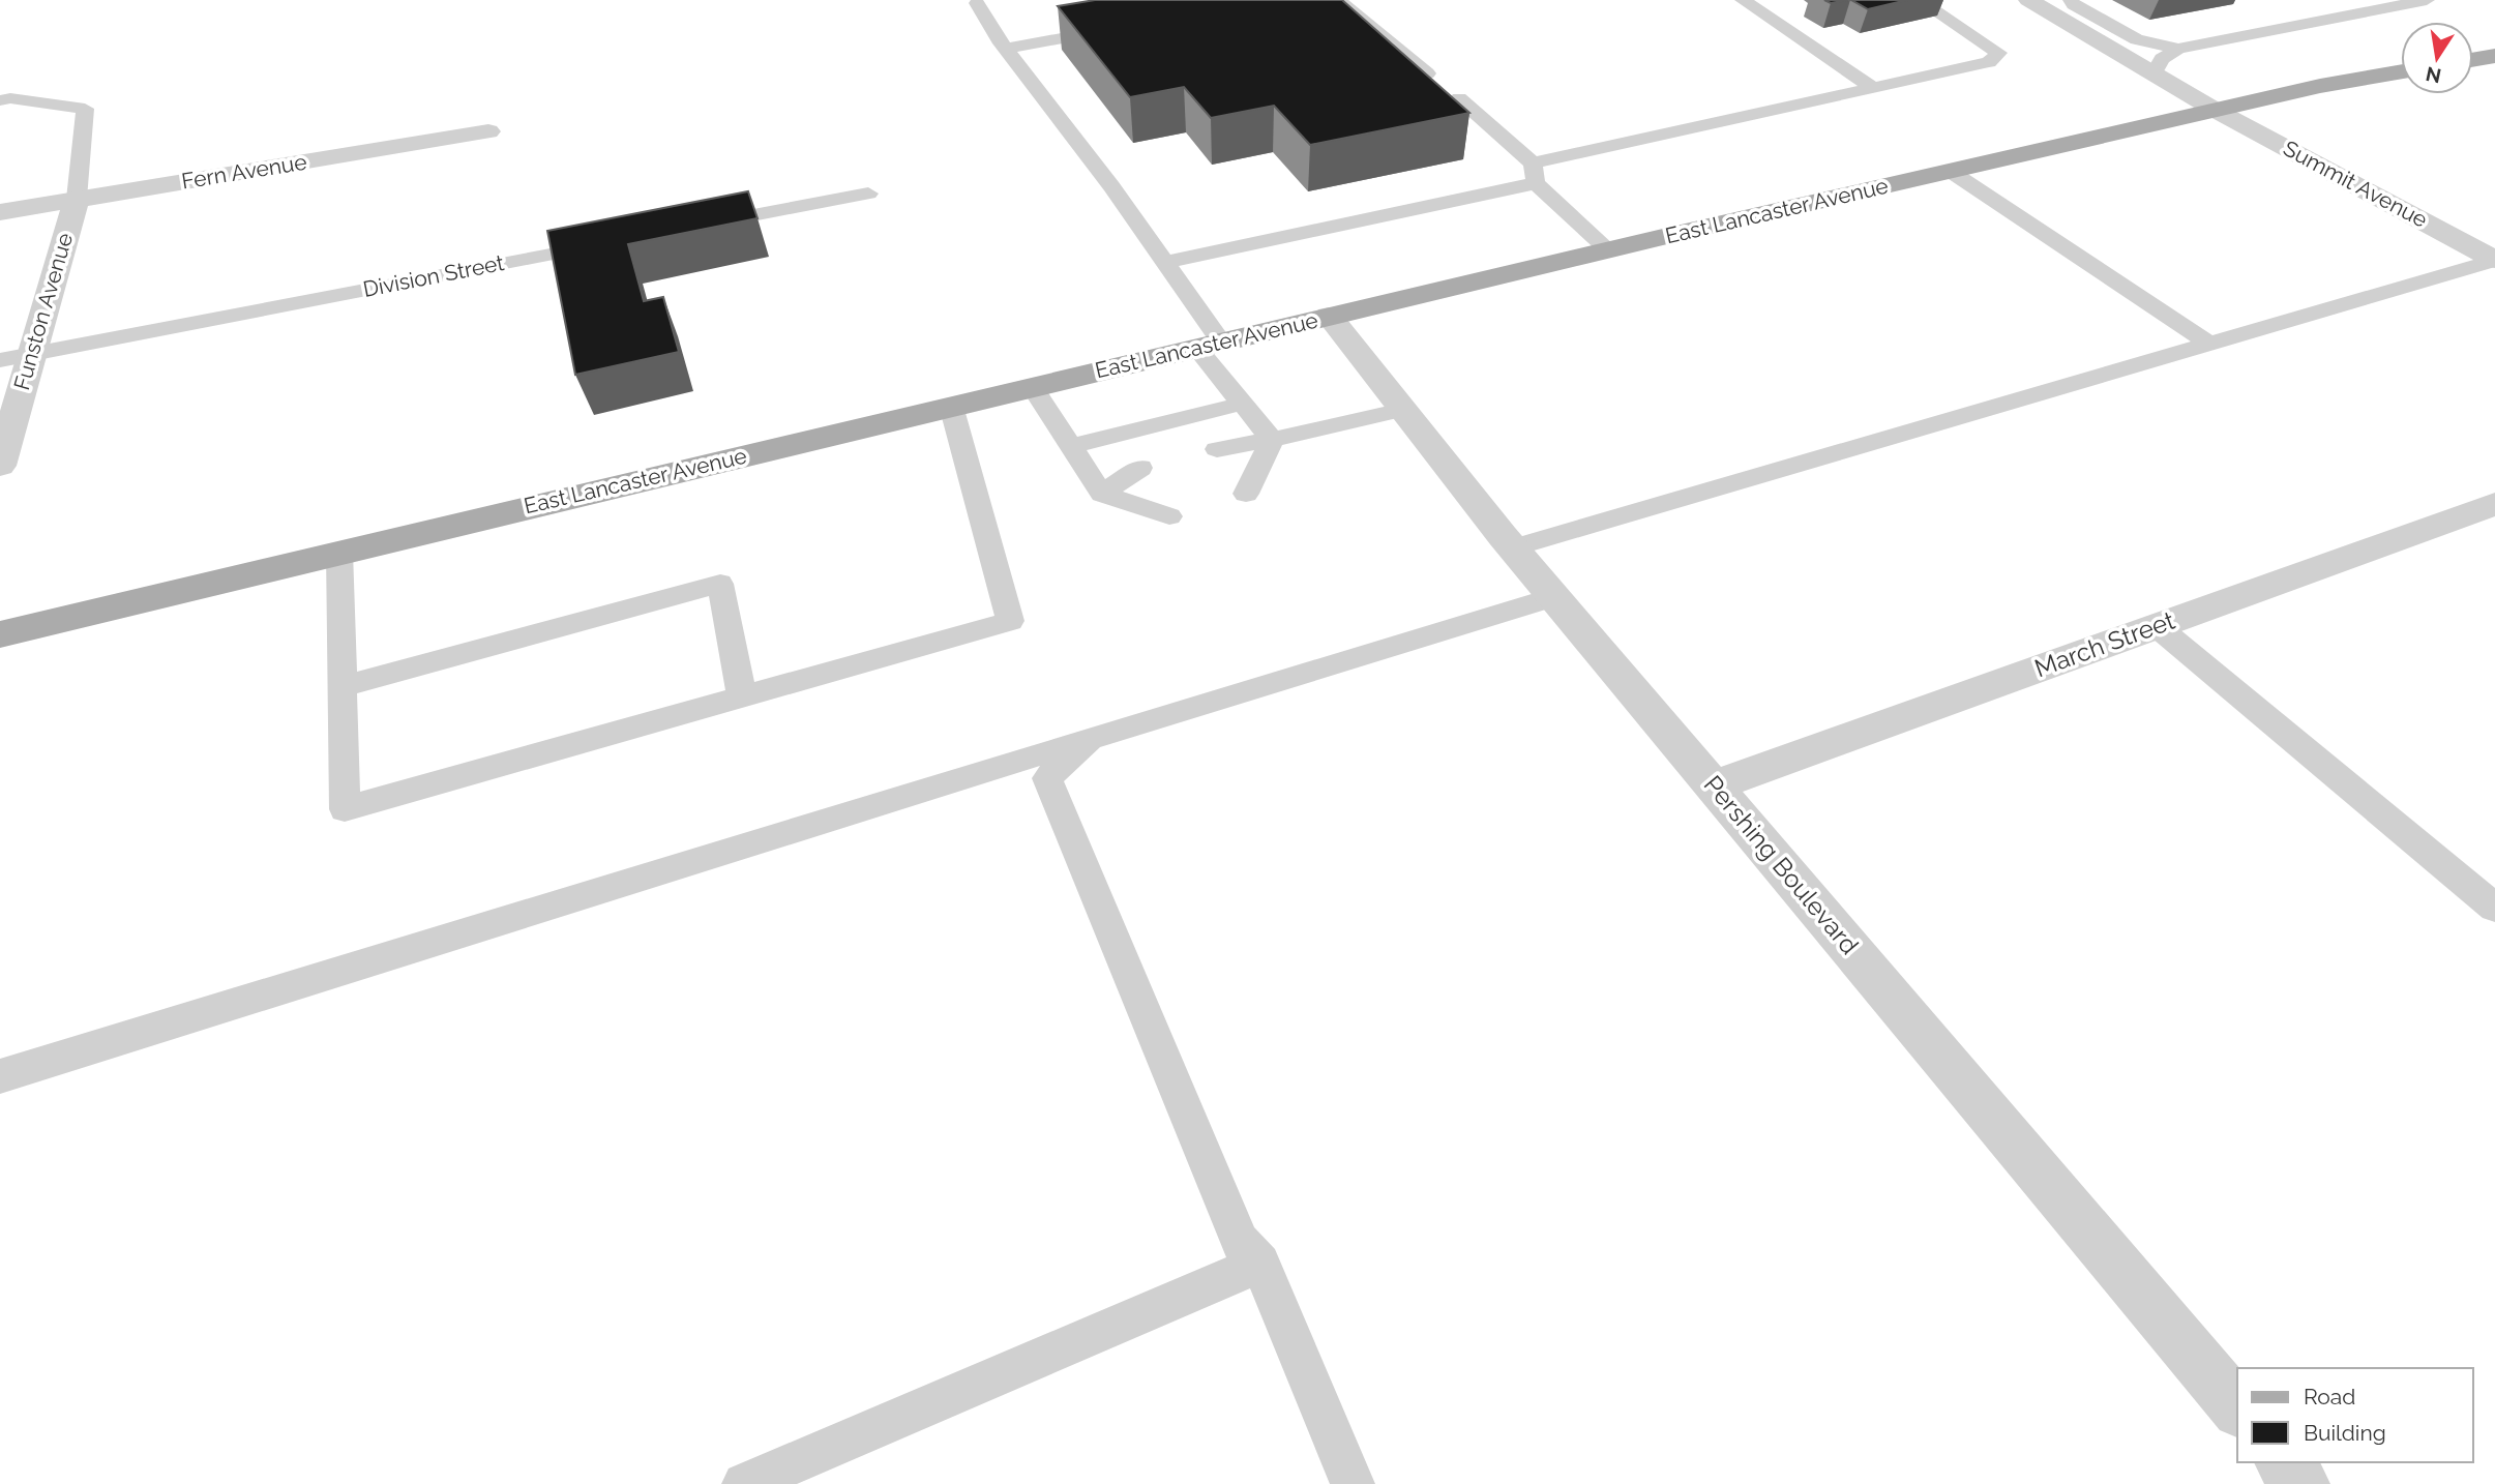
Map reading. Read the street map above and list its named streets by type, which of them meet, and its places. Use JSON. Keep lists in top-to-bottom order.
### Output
{
  "streets": {
    "main road": ["East Lancaster Avenue"],
    "street": [
      "Fern Avenue",
      "Summit Avenue",
      "Funston Avenue",
      "March Street",
      "Pershing Boulevard"
    ],
    "lane": ["Division Street"]
  },
  "crossings": [
    ["Fern Avenue", "Funston Avenue"],
    ["Summit Avenue", "East Lancaster Avenue"],
    ["East Lancaster Avenue", "Pershing Boulevard"],
    ["Division Street", "Funston Avenue"],
    ["March Street", "Pershing Boulevard"]
  ],
  "legend": ["Road", "Building"],
  "north": "bottom"
}
